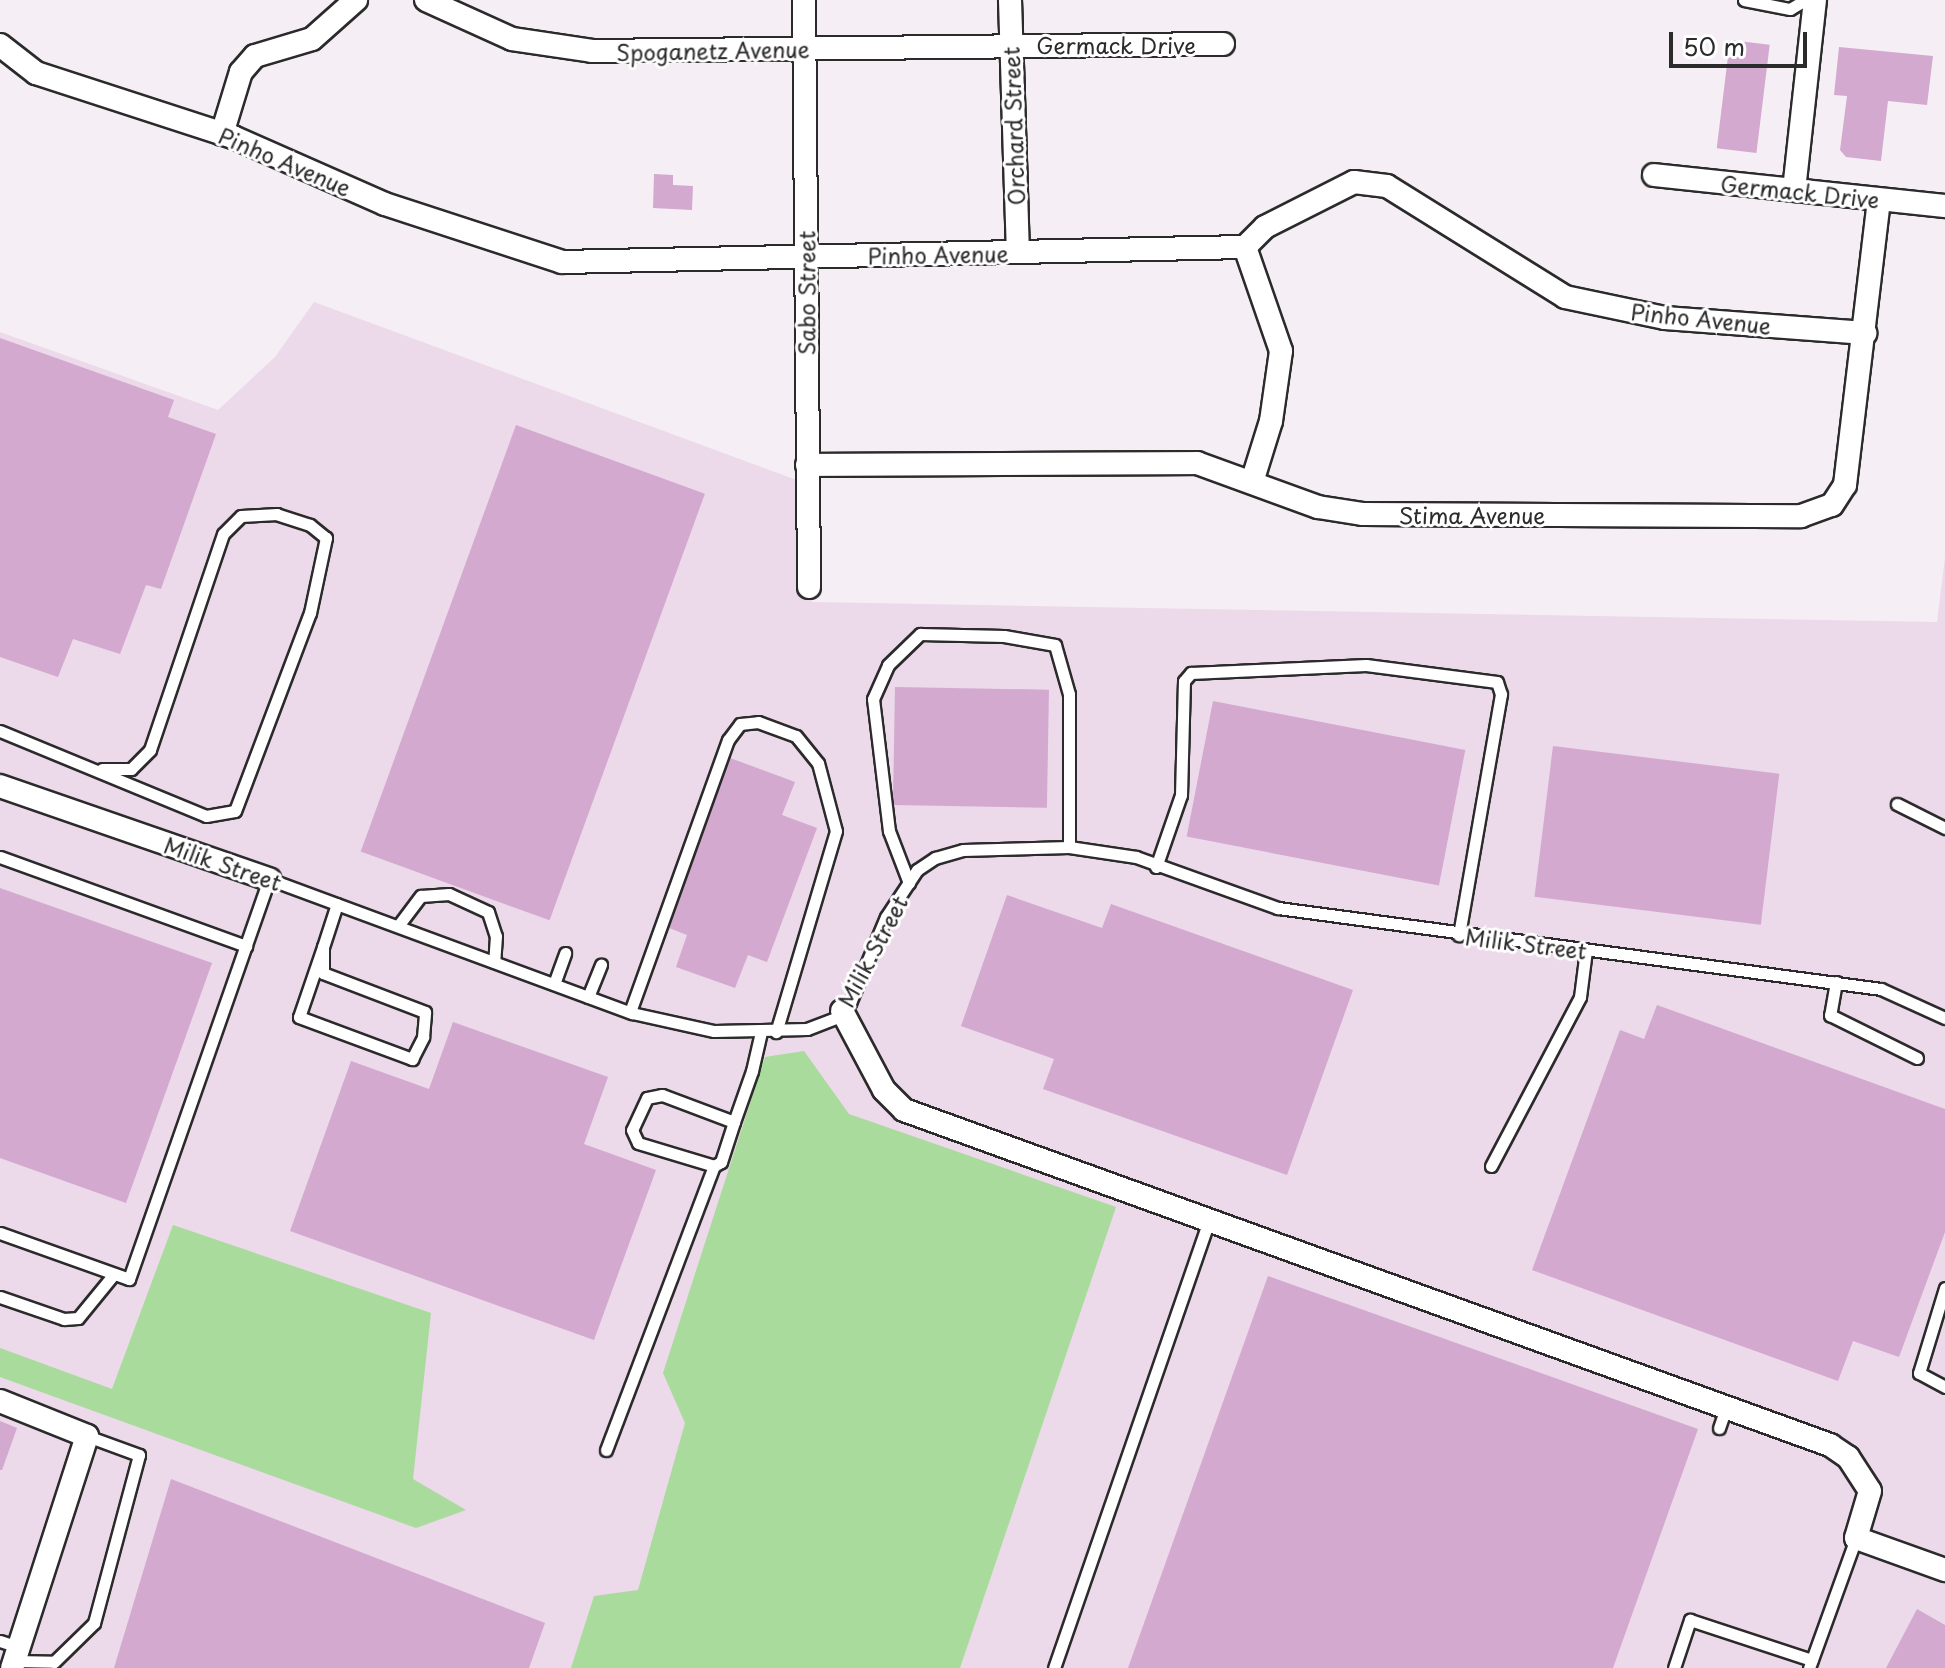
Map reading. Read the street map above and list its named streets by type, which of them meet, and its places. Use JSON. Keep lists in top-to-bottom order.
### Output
{
  "streets": {
    "street": [
      "Germack Drive",
      "Spoganetz Avenue",
      "Orchard Street",
      "Pinho Avenue",
      "Sabo Street",
      "Stima Avenue",
      "Milik Street"
    ]
  },
  "crossings": [
    ["Germack Drive", "Spoganetz Avenue"],
    ["Germack Drive", "Orchard Street"],
    ["Germack Drive", "Stima Avenue"],
    ["Spoganetz Avenue", "Orchard Street"],
    ["Spoganetz Avenue", "Sabo Street"],
    ["Orchard Street", "Pinho Avenue"],
    ["Pinho Avenue", "Sabo Street"],
    ["Pinho Avenue", "Stima Avenue"],
    ["Sabo Street", "Stima Avenue"]
  ],
  "scale_bar": "50 m"
}
